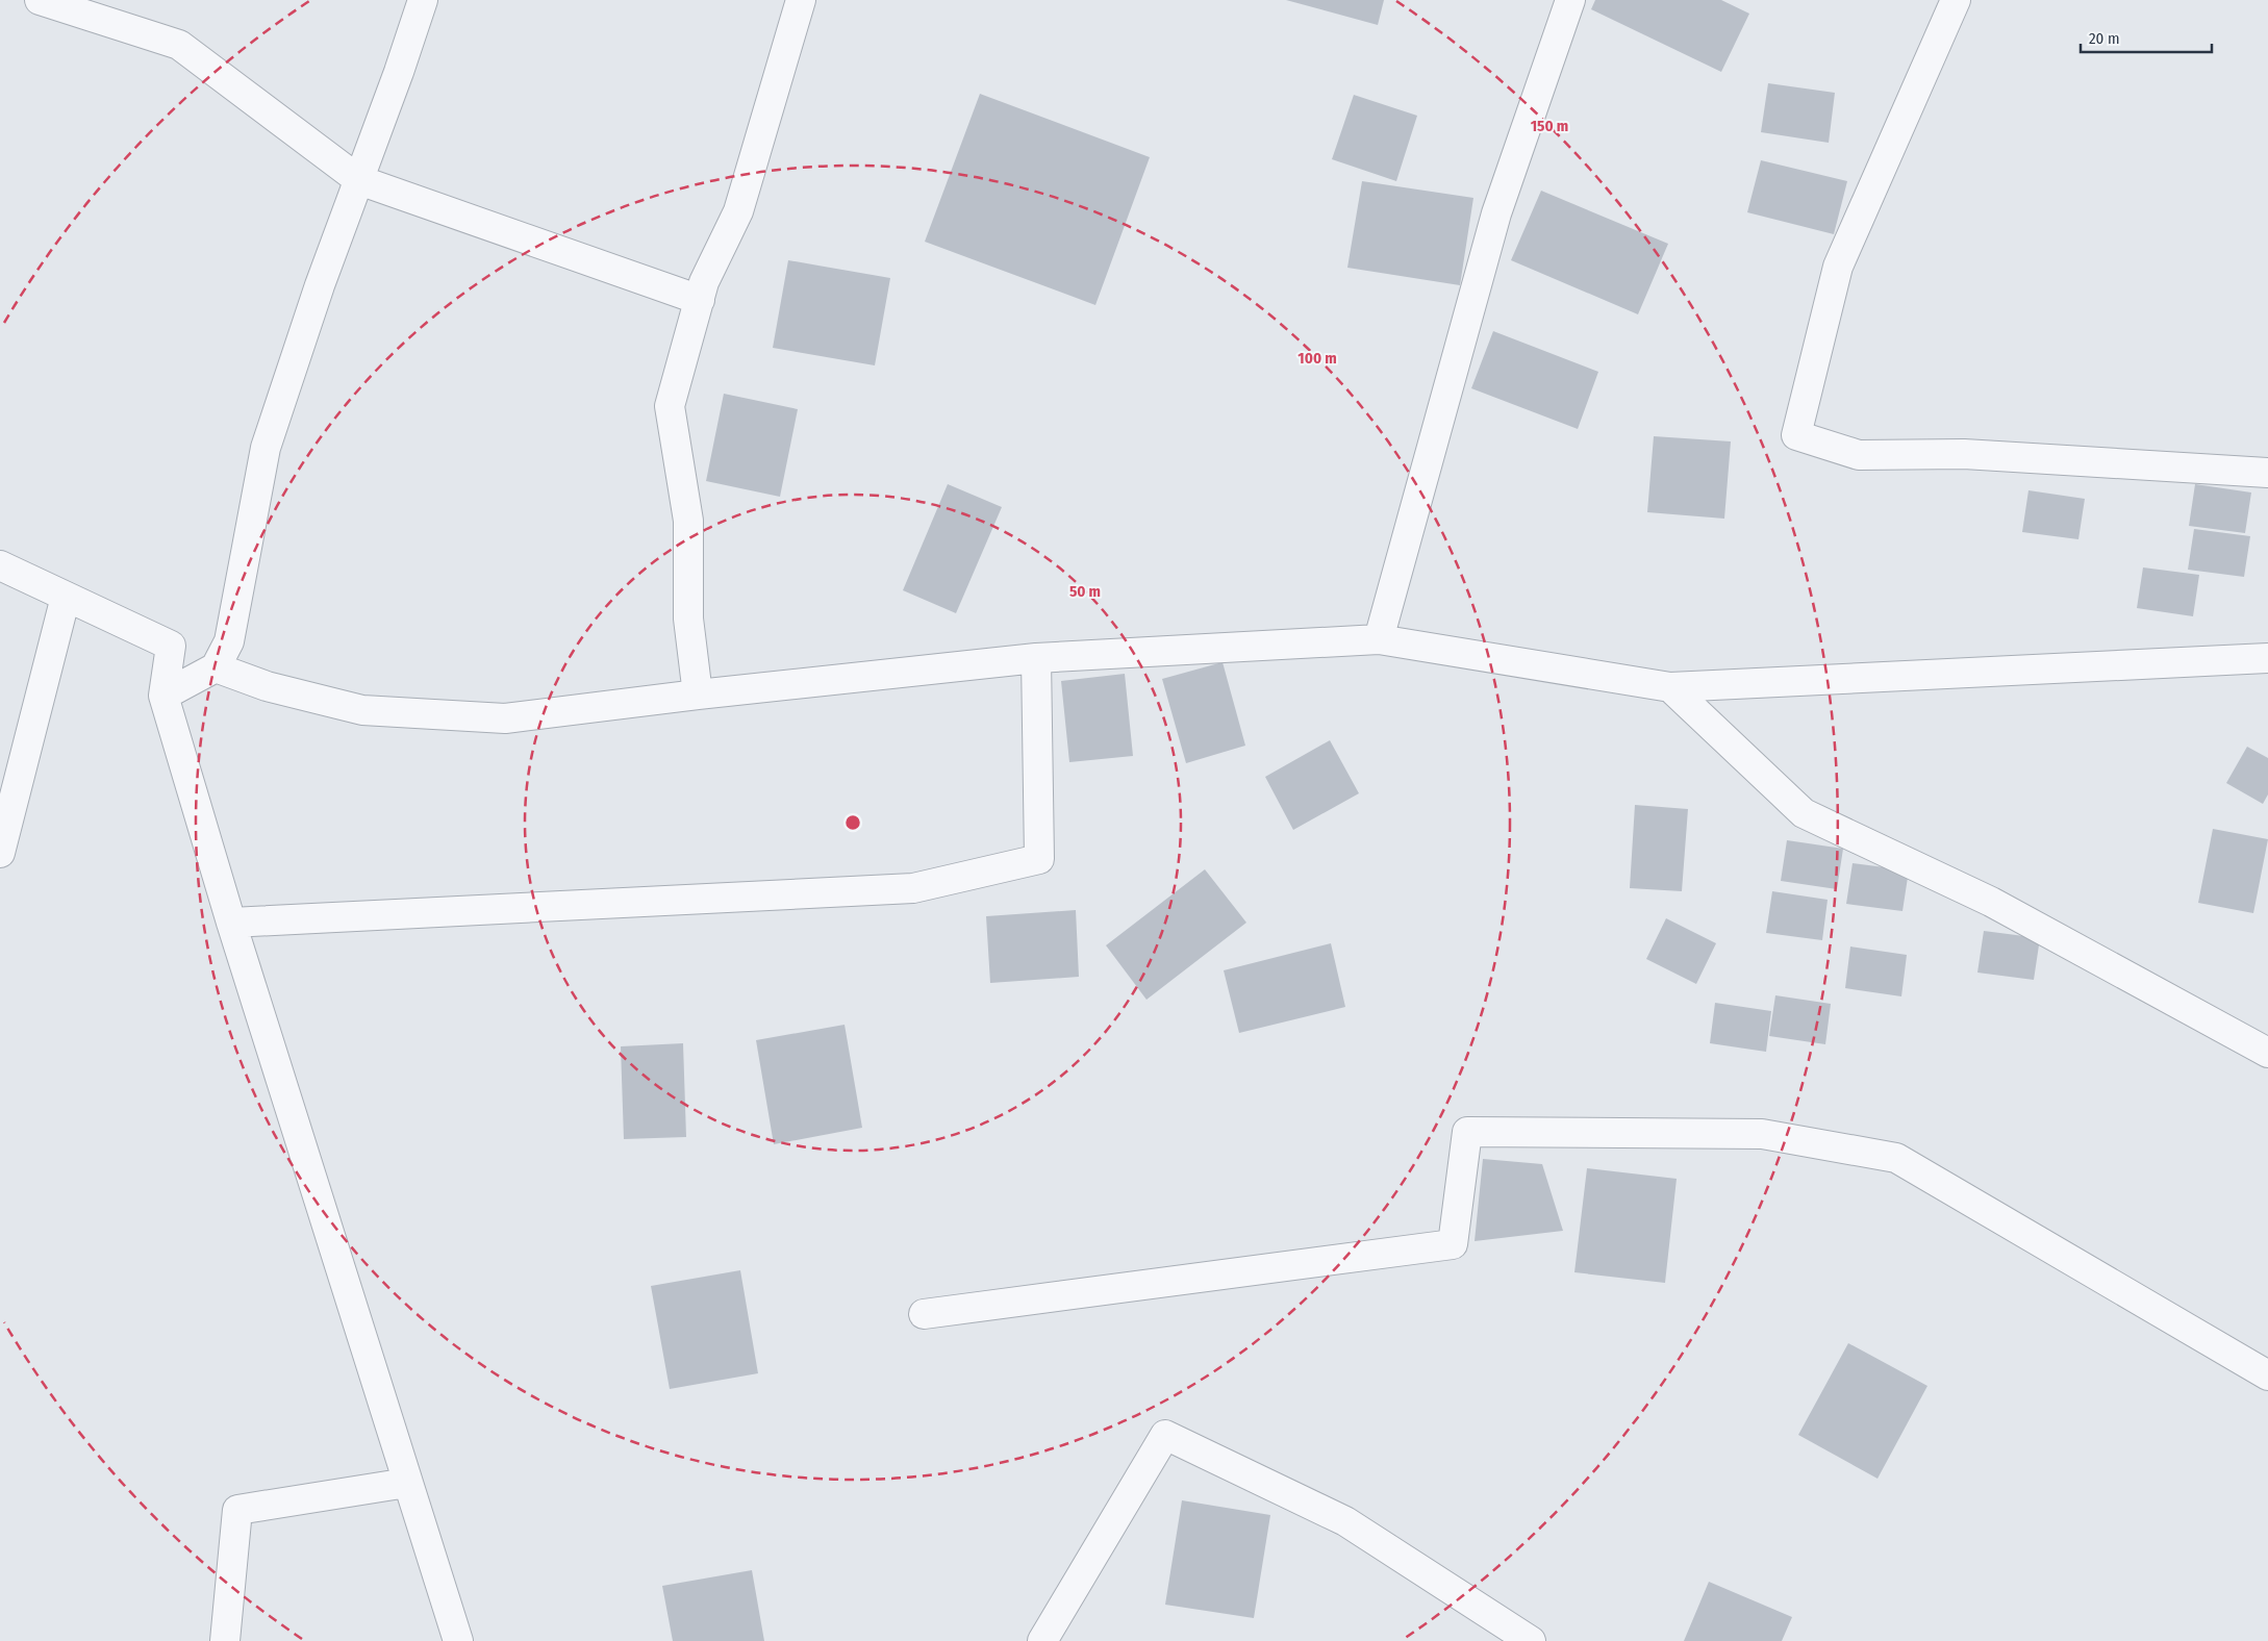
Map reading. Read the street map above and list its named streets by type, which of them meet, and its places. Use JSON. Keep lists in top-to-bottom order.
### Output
{
  "scale_bar": "20 m",
  "rings": ["150 m", "100 m", "50 m"]
}
